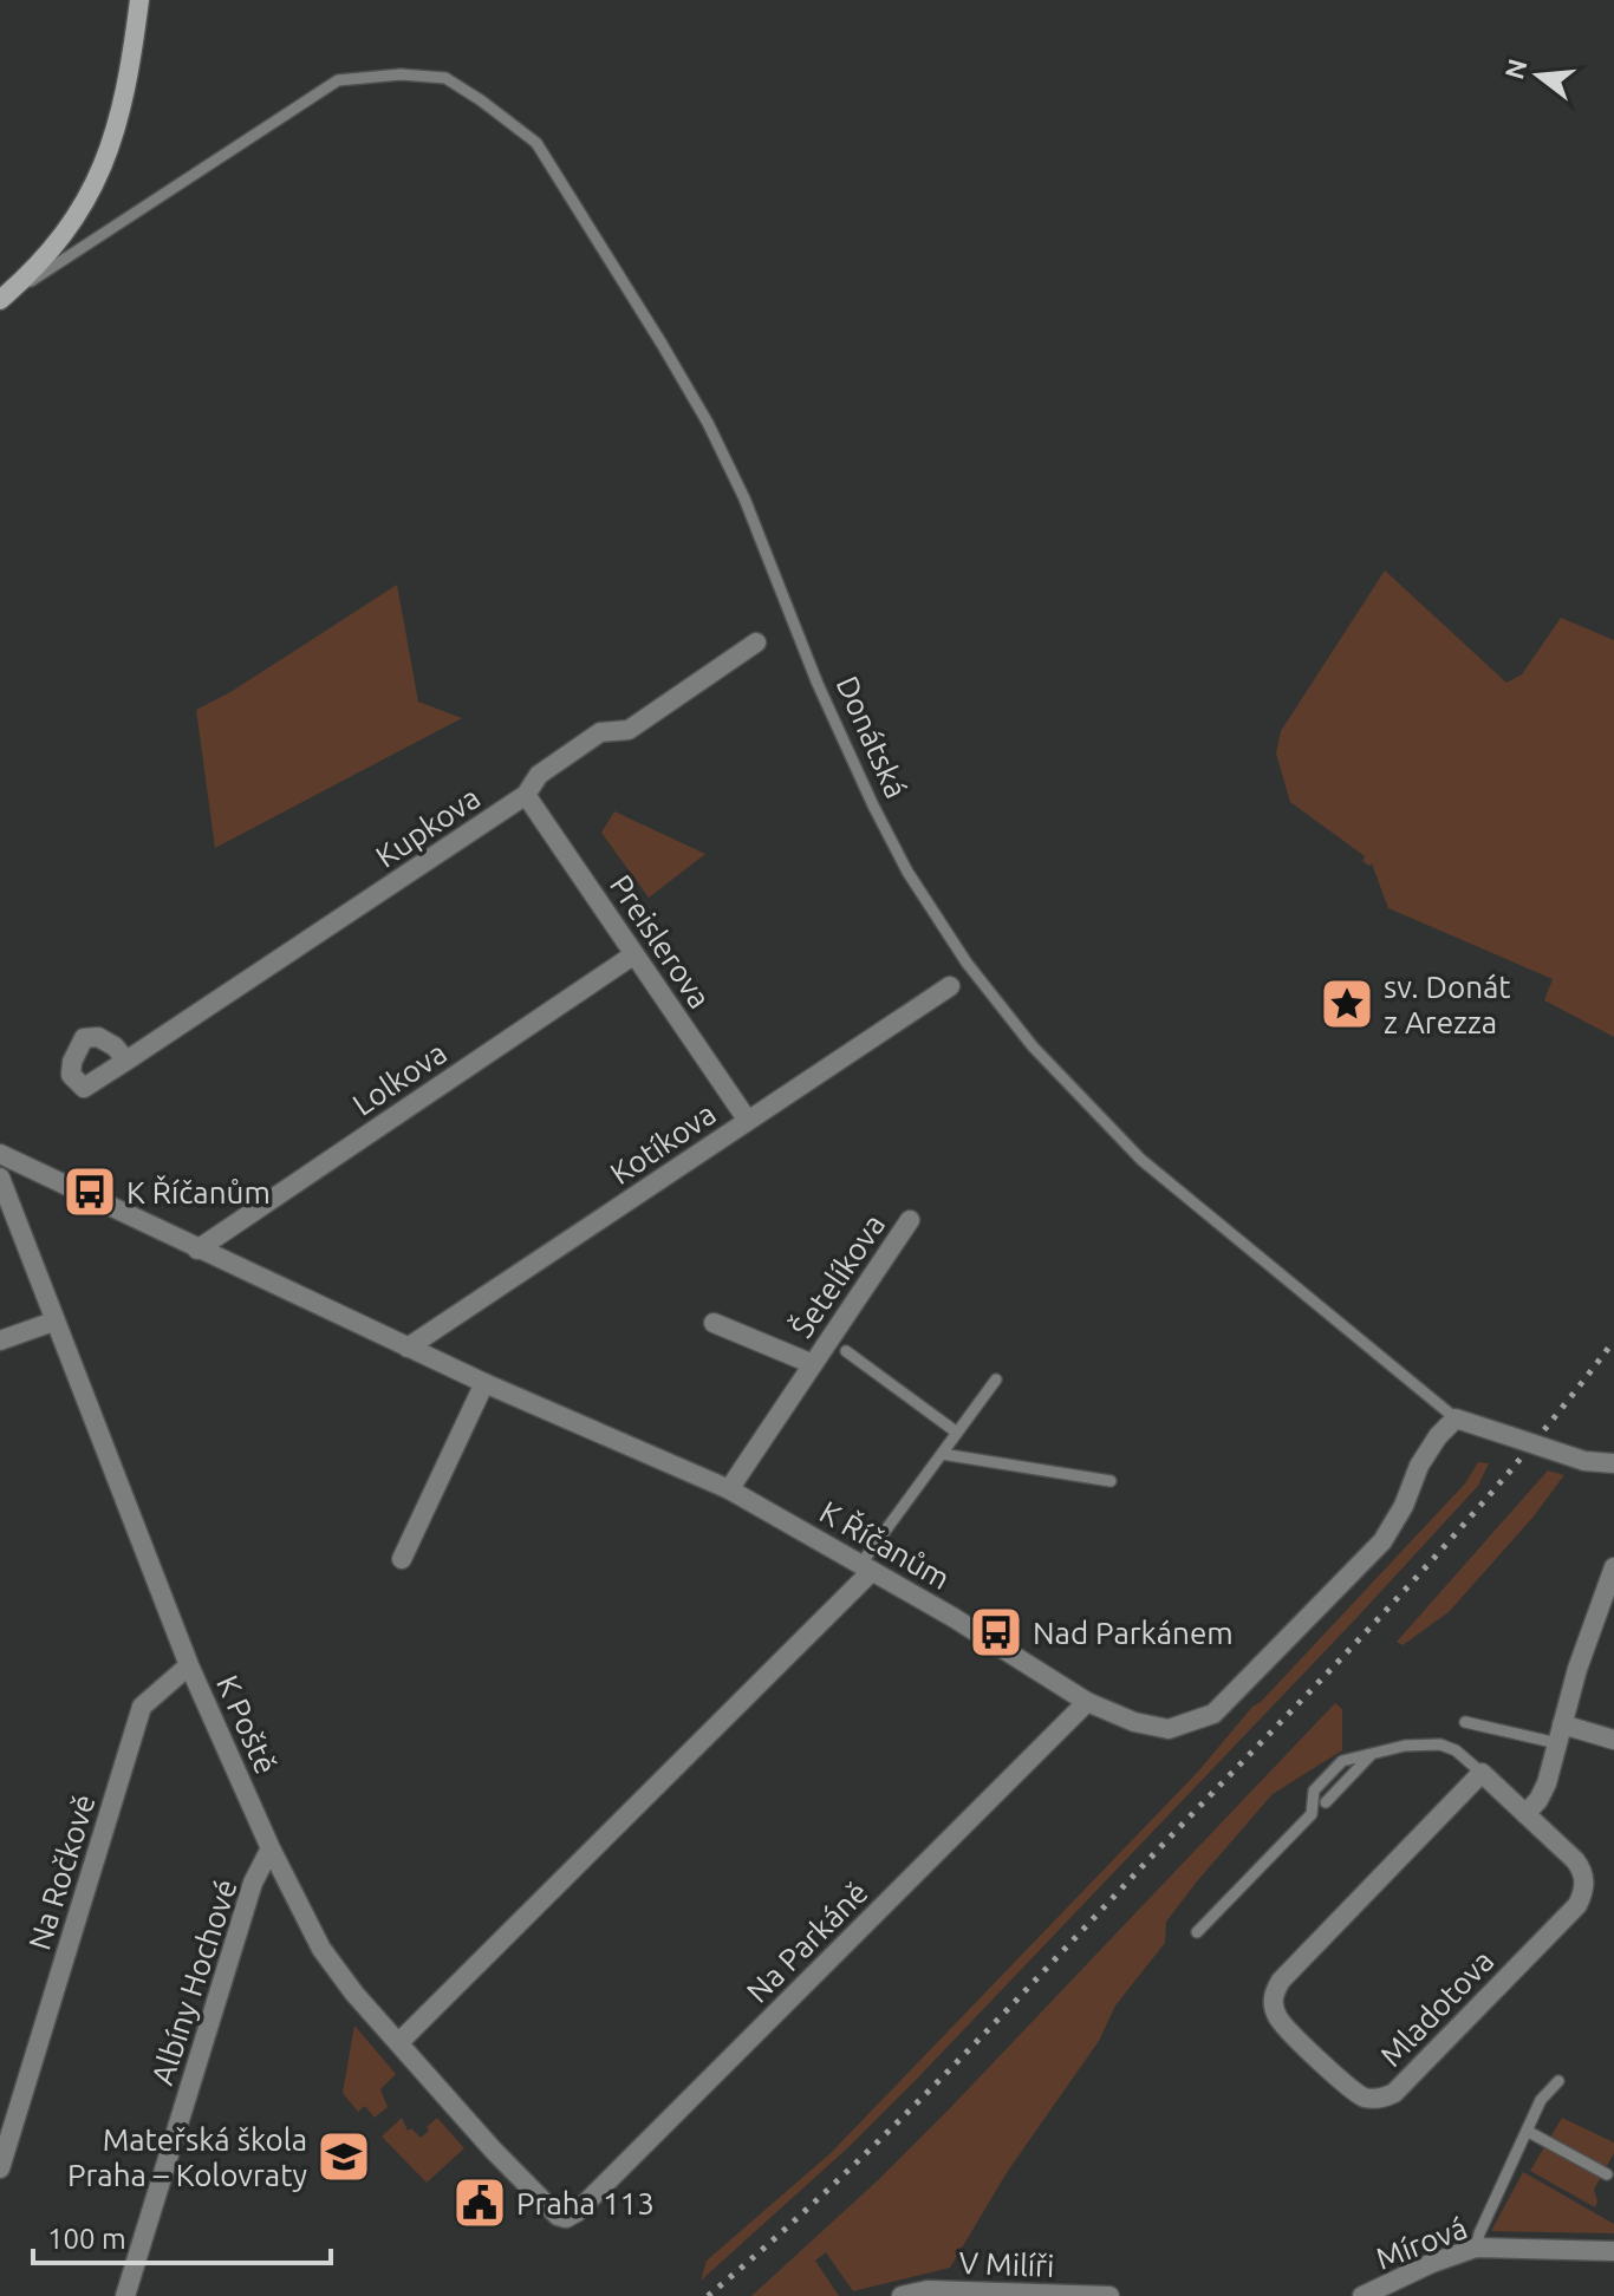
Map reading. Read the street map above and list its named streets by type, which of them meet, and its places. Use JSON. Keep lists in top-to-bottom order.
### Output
{
  "streets": {
    "street": [
      "Kupkova",
      "Preislerova",
      "Lolkova",
      "Kotíkova",
      "Šetelíkova",
      "K Říčanům",
      "K Poště",
      "Na Ročkově",
      "Na Parkáně",
      "Albíny Hochové",
      "Mladotova",
      "Mírová",
      "V Milíři"
    ],
    "lane": ["Donátská"]
  },
  "crossings": [
    ["Donátská", "K Říčanům"],
    ["Kupkova", "Preislerova"],
    ["Preislerova", "Lolkova"],
    ["Preislerova", "Kotíkova"],
    ["Lolkova", "K Říčanům"],
    ["Kotíkova", "K Říčanům"],
    ["Šetelíkova", "K Říčanům"],
    ["K Říčanům", "Na Parkáně"],
    ["K Poště", "Na Ročkově"],
    ["K Poště", "Na Parkáně"],
    ["K Poště", "Albíny Hochové"]
  ],
  "places": {
    "place": ["sv. Donát z Arezza"],
    "bus stop": ["K Říčanům", "Nad Parkánem"],
    "school or university": ["Mateřská škola Praha – Kolovraty"],
    "public building": ["Praha 113"]
  },
  "scale_bar": "100 m",
  "north": "left"
}
